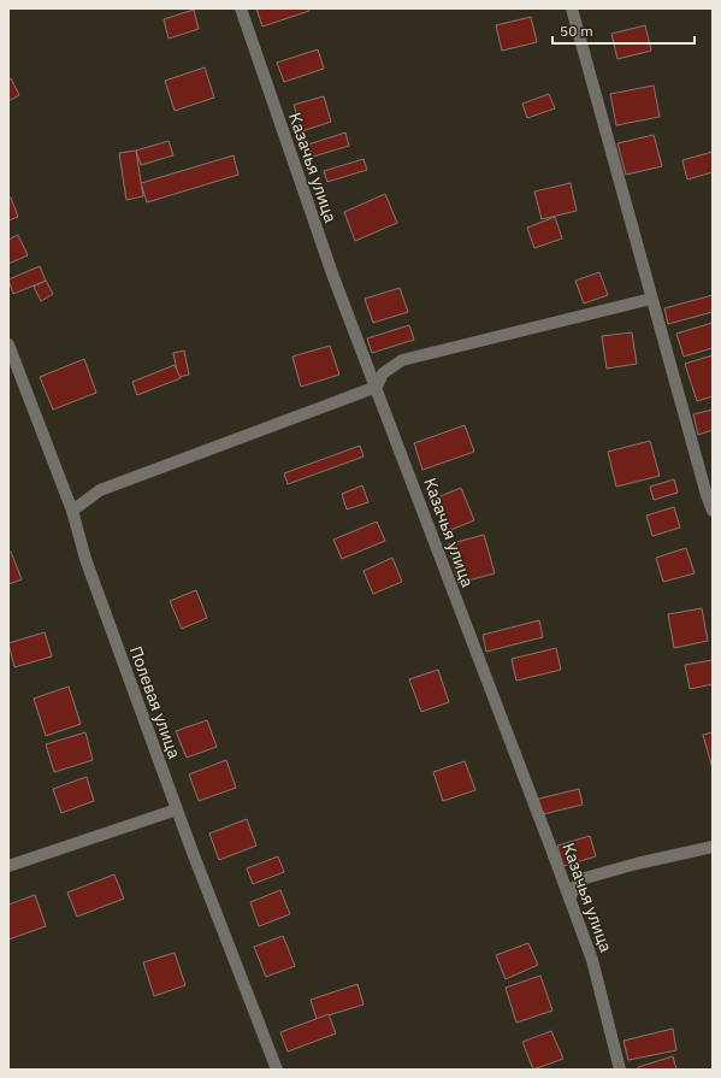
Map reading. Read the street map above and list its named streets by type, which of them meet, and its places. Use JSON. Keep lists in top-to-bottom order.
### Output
{
  "streets": {
    "street": ["Казачья улица", "Полевая улица"]
  },
  "scale_bar": "50 m"
}
